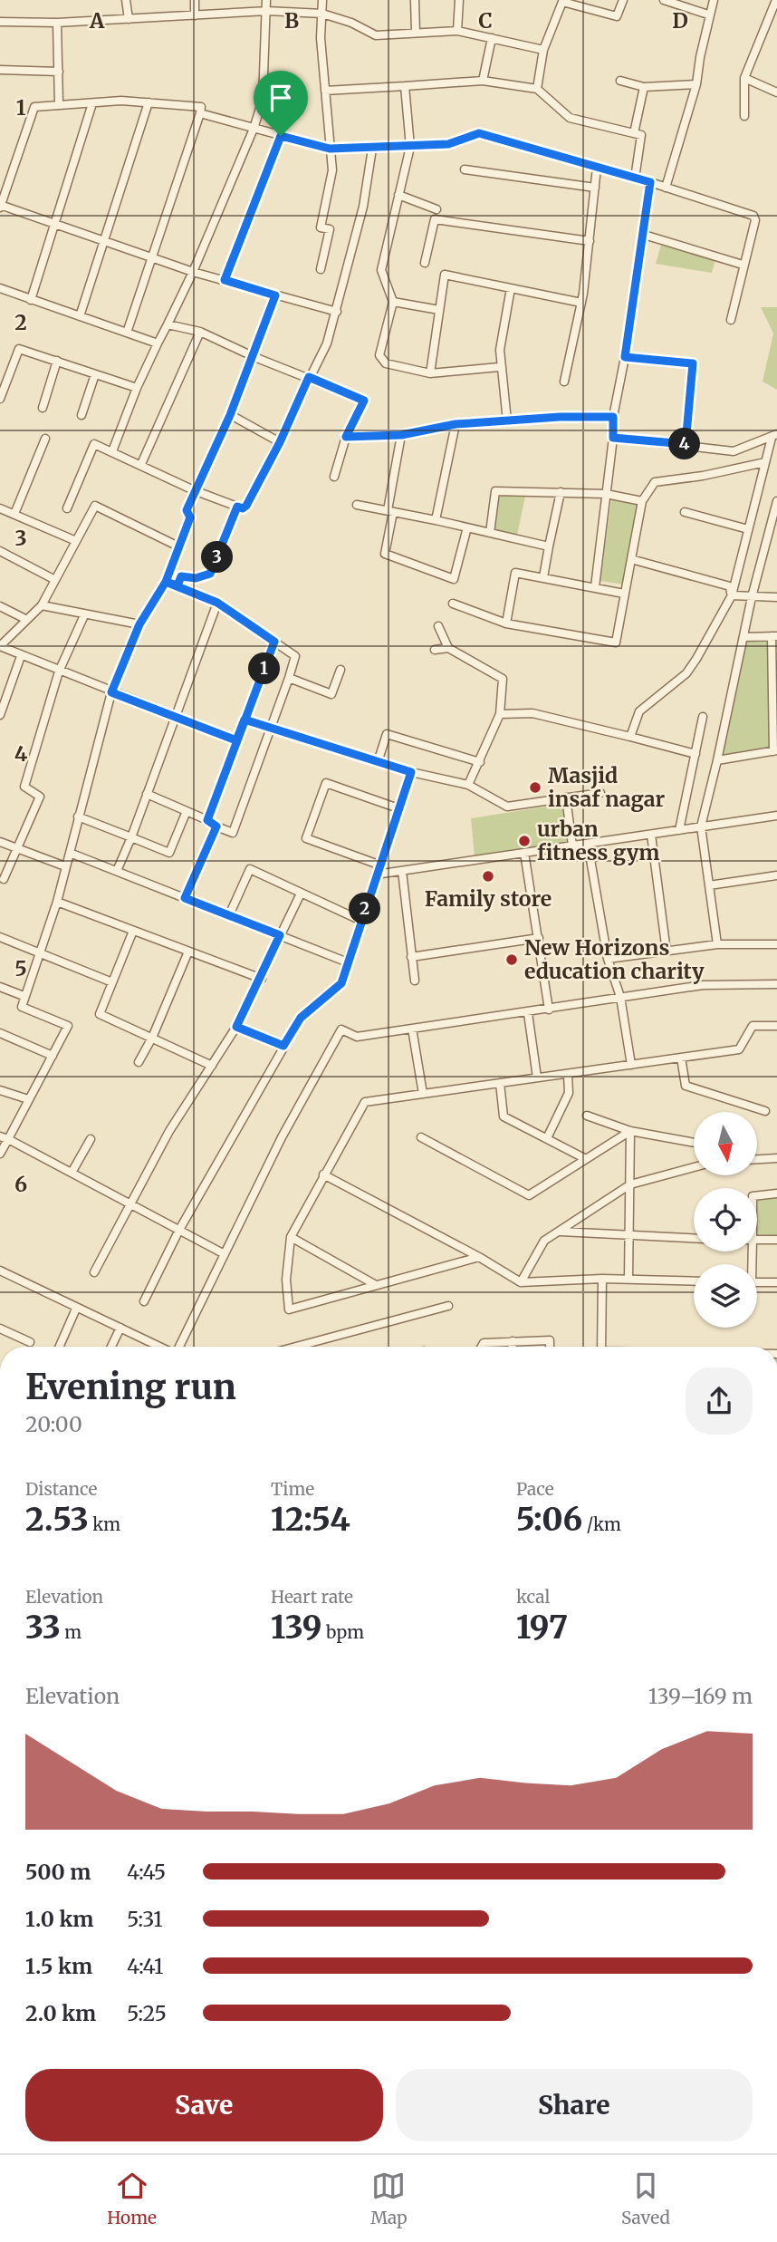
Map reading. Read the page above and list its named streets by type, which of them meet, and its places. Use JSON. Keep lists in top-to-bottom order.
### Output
{
  "places": [
    "Masjid insaf nagar",
    "urban fitness gym",
    "Family store",
    "New Horizons education charity"
  ],
  "north": "bottom",
  "page": {
    "pins": [
      "4",
      "3",
      "1",
      "2"
    ],
    "heading": ["Evening run", "20:00"],
    "stats": [
      ["Distance", "2.53 km"],
      ["Time", "12:54"],
      ["Pace", "5:06 /km"],
      ["Elevation", "33 m"],
      ["Heart rate", "139 bpm"],
      ["kcal", "197"]
    ],
    "chart": ["Elevation", "139–169 m"],
    "list": [
      {
        "name": "500 m",
        "note": "4:45"
      },
      {
        "name": "1.0 km",
        "note": "5:31"
      },
      {
        "name": "1.5 km",
        "note": "4:41"
      },
      {
        "name": "2.0 km",
        "note": "5:25"
      }
    ],
    "buttons": ["Save", "Share"],
    "tabs": ["Home", "Map", "Saved"]
  },
  "grid": {
    "columns": [
      "A",
      "B",
      "C",
      "D"
    ],
    "rows": [
      "1",
      "2",
      "3",
      "4",
      "5",
      "6"
    ]
  }
}
